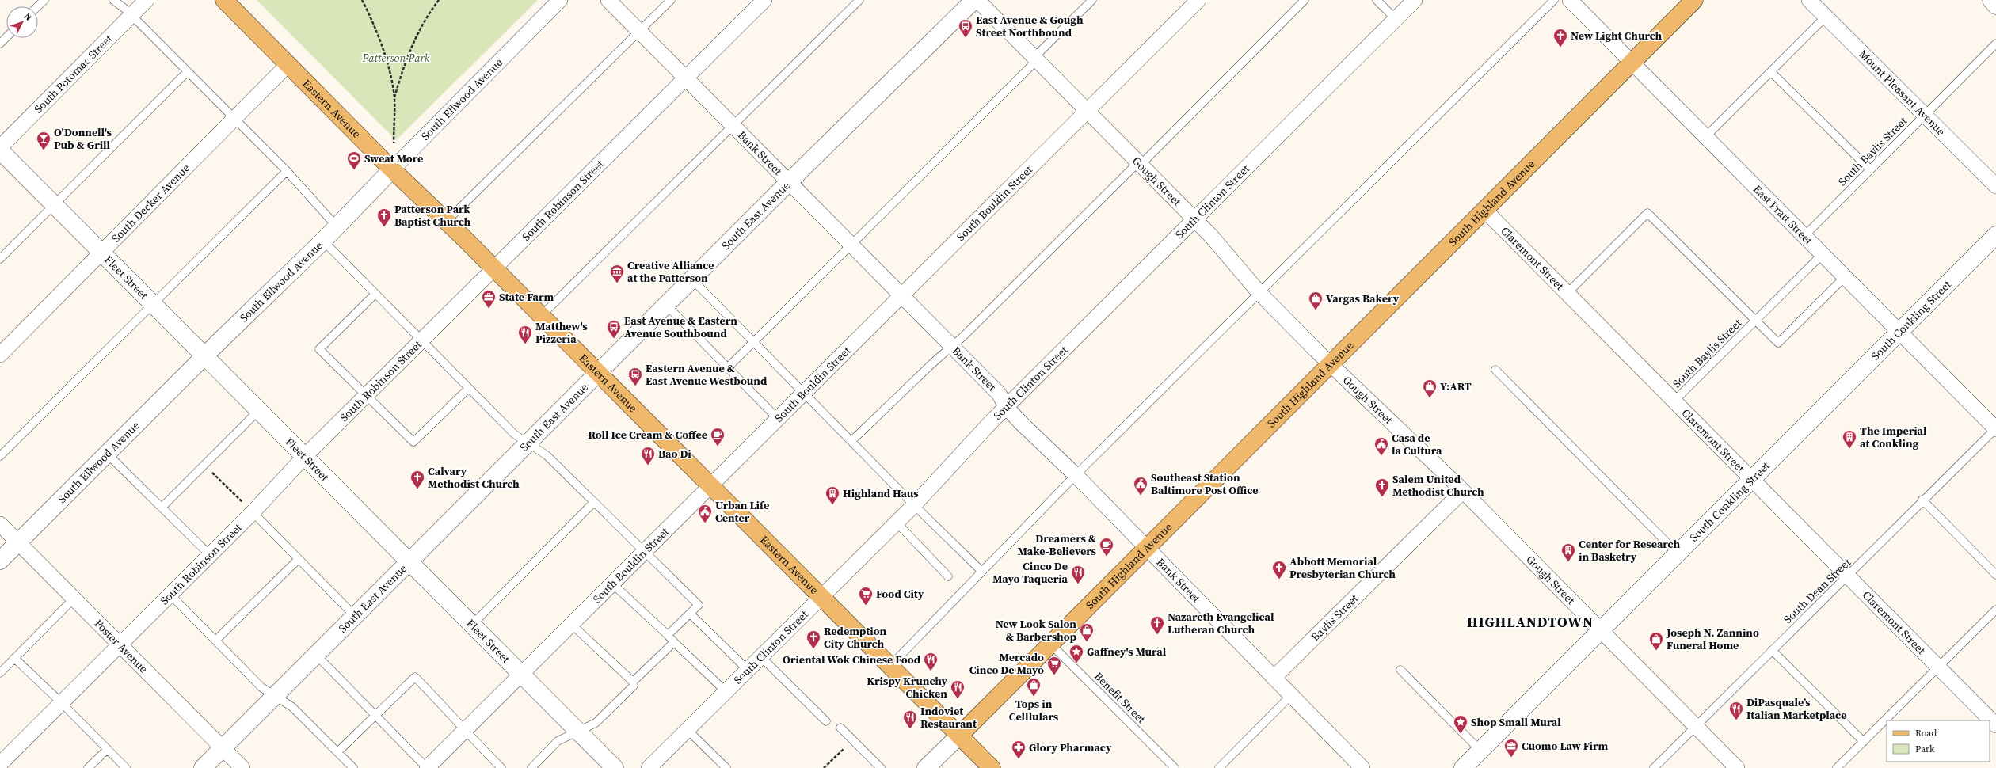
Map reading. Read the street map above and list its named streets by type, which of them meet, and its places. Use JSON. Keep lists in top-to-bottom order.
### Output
{
  "streets": {
    "main road": ["Eastern Avenue", "South Highland Avenue"],
    "street": [
      "South Potomac Street",
      "Mount Pleasant Avenue",
      "South Ellwood Avenue",
      "Bank Street",
      "Gough Street",
      "South Robinson Street",
      "South Clinton Street",
      "South Decker Avenue",
      "South Bouldin Street",
      "East Pratt Street",
      "South East Avenue",
      "Claremont Street",
      "Fleet Street",
      "South Conkling Street",
      "Baylis Street",
      "Foster Avenue"
    ],
    "lane": ["South Baylis Street", "South Dean Street", "Benefit Street"]
  },
  "crossings": [
    ["Mount Pleasant Avenue", "South Baylis Street"],
    ["South Ellwood Avenue", "Eastern Avenue"],
    ["South Ellwood Avenue", "Fleet Street"],
    ["South Ellwood Avenue", "Foster Avenue"],
    ["Eastern Avenue", "South Robinson Street"],
    ["Eastern Avenue", "South Clinton Street"],
    ["Eastern Avenue", "South Decker Avenue"],
    ["Eastern Avenue", "South Highland Avenue"],
    ["Eastern Avenue", "South Bouldin Street"],
    ["Eastern Avenue", "South East Avenue"],
    ["South Baylis Street", "East Pratt Street"],
    ["South Baylis Street", "Claremont Street"],
    ["Bank Street", "South Robinson Street"],
    ["Bank Street", "South Clinton Street"],
    ["Bank Street", "South Highland Avenue"],
    ["Bank Street", "South Bouldin Street"],
    ["Bank Street", "South East Avenue"],
    ["Bank Street", "Baylis Street"],
    ["Gough Street", "South Clinton Street"],
    ["Gough Street", "South Highland Avenue"],
    ["Gough Street", "South Bouldin Street"],
    ["Gough Street", "South Conkling Street"],
    ["Gough Street", "South Dean Street"],
    ["Gough Street", "Baylis Street"],
    ["South Robinson Street", "Fleet Street"],
    ["South Robinson Street", "Foster Avenue"],
    ["South Decker Avenue", "Fleet Street"],
    ["South Highland Avenue", "East Pratt Street"],
    ["South Highland Avenue", "Claremont Street"],
    ["South Highland Avenue", "Benefit Street"],
    ["South Bouldin Street", "Fleet Street"],
    ["East Pratt Street", "South Conkling Street"],
    ["East Pratt Street", "South Dean Street"],
    ["South East Avenue", "Fleet Street"],
    ["South East Avenue", "Foster Avenue"],
    ["Claremont Street", "South Conkling Street"],
    ["Claremont Street", "South Dean Street"]
  ],
  "districts": ["HIGHLANDTOWN"],
  "parks": ["Patterson Park"],
  "places": {
    "bus stop": ["East Avenue & Gough Street Northbound", "East Avenue & Eastern Avenue Southbound", "Eastern Avenue & East Avenue Westbound"],
    "church": [
      "New Light Church",
      "Patterson Park Baptist Church",
      "Calvary Methodist Church",
      "Salem United Methodist Church",
      "Abbott Memorial Presbyterian Church",
      "Nazareth Evangelical Lutheran Church",
      "Redemption City Church"
    ],
    "bar": ["O'Donnell's Pub & Grill"],
    "sports": ["Sweat More"],
    "museum": ["Creative Alliance at the Patterson"],
    "office": ["State Farm", "Cuomo Law Firm"],
    "shop": [
      "Vargas Bakery",
      "Y:ART",
      "New Look Salon & Barbershop",
      "Joseph N. Zannino Funeral Home",
      "Tops in Celllulars"
    ],
    "restaurant": [
      "Matthew's Pizzeria",
      "Bao Di",
      "Cinco De Mayo Taqueria",
      "Oriental Wok Chinese Food",
      "Krispy Krunchy Chicken",
      "DiPasquale’s Italian Marketplace",
      "Indoviet Restaurant"
    ],
    "cafe": ["Roll Ice Cream & Coffee", "Dreamers & Make-Believers"],
    "building": ["The Imperial at Conkling", "Highland Haus", "Center for Research in Basketry"],
    "public building": ["Casa de la Cultura", "Southeast Station Baltimore Post Office", "Urban Life Center"],
    "supermarket": ["Food City", "Mercado Cinco De Mayo"],
    "place": ["Gaffney's Mural", "Shop Small Mural"],
    "pharmacy": ["Glory Pharmacy"]
  },
  "legend": ["Road", "Park"],
  "north": "top right"
}
